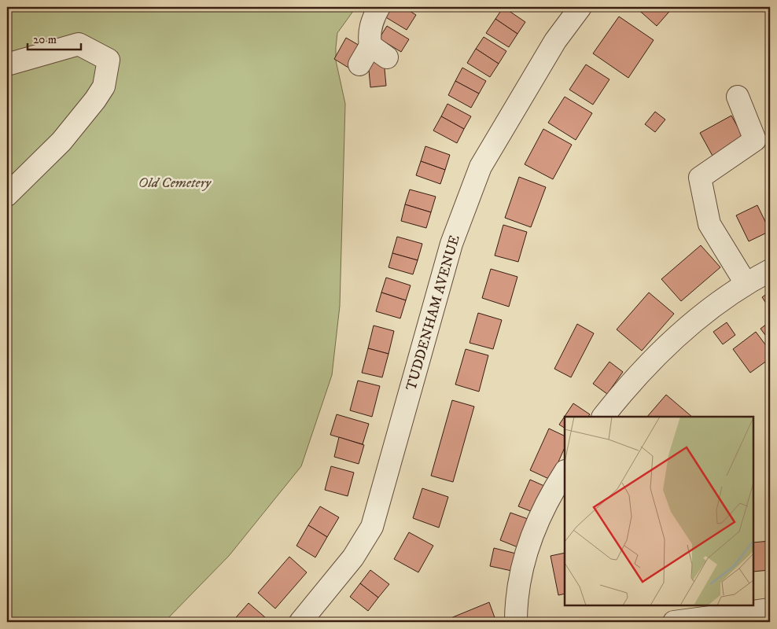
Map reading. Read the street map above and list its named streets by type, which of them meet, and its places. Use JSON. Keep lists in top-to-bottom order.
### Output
{
  "streets": {
    "street": ["TUDDENHAM AVENUE"]
  },
  "parks": ["Old Cemetery"],
  "scale_bar": "20 m"
}
